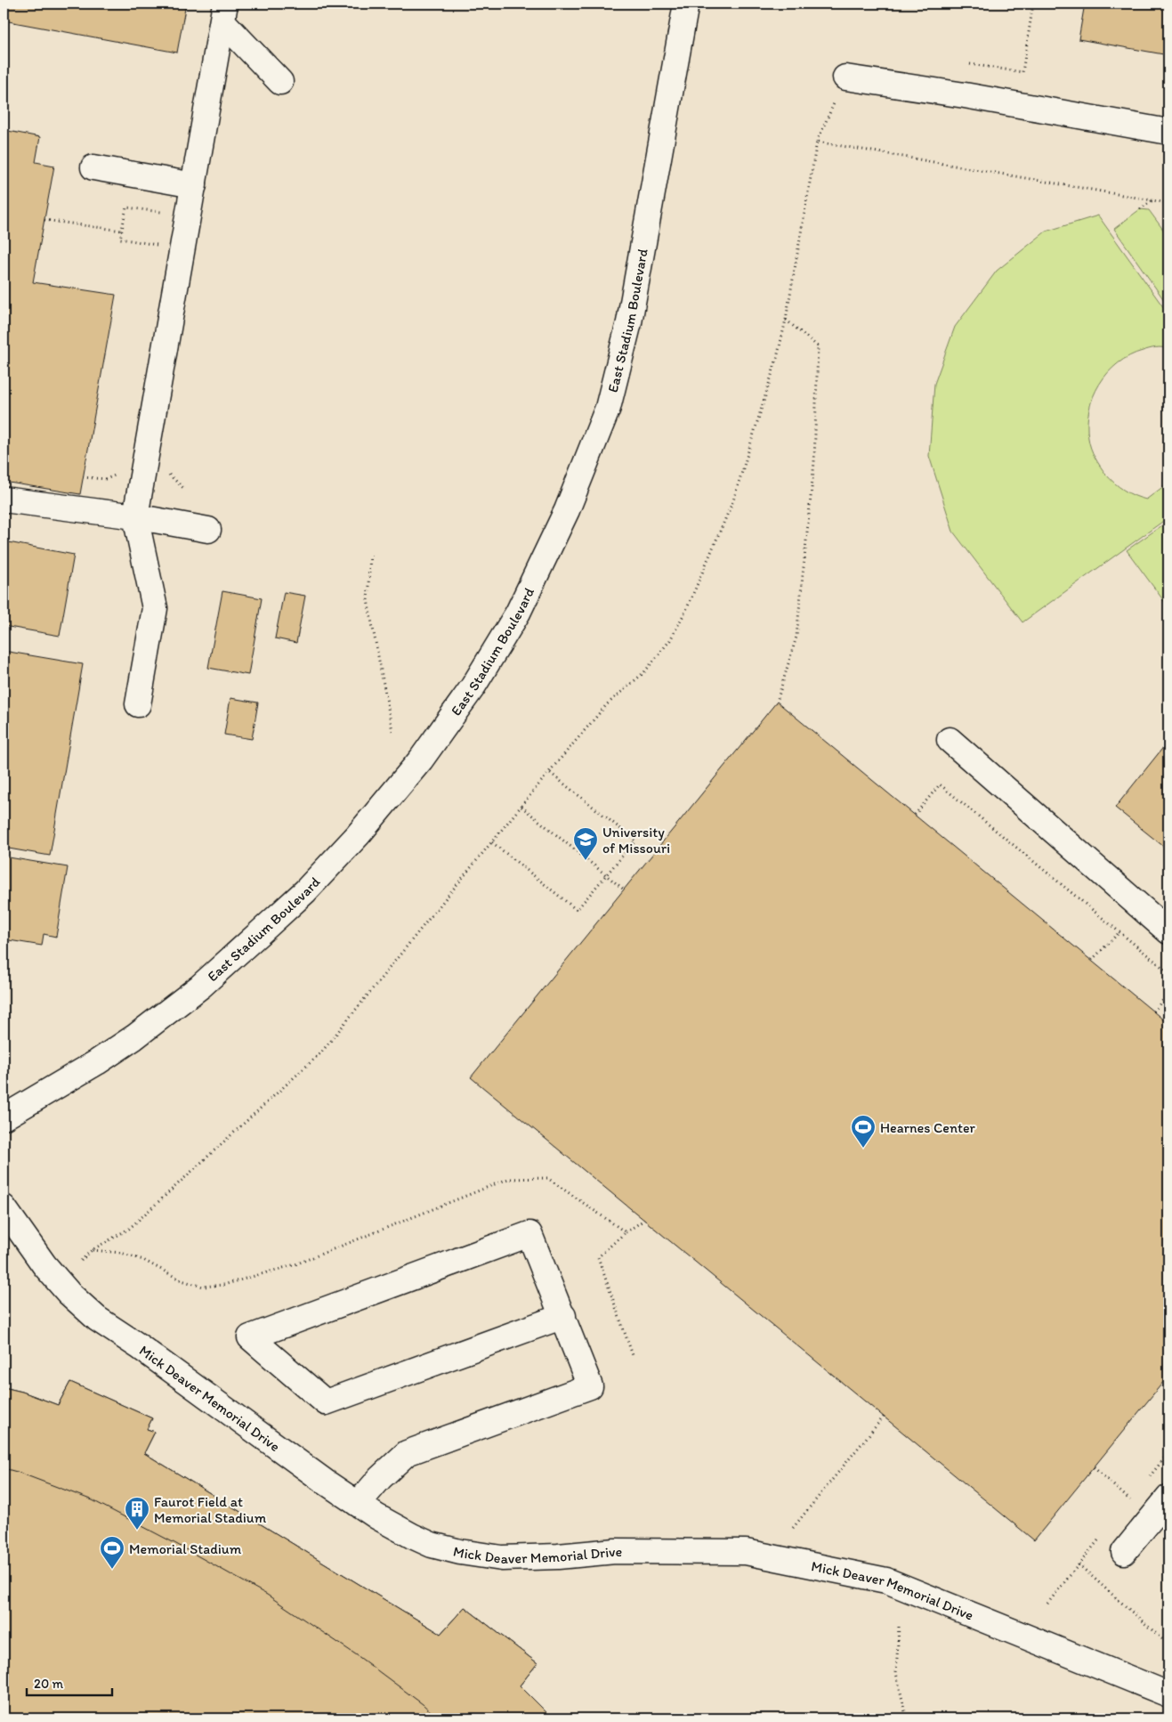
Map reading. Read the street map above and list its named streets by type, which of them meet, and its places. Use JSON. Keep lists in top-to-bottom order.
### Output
{
  "streets": {
    "main road": ["East Stadium Boulevard", "Mick Deaver Memorial Drive"]
  },
  "places": {
    "school or university": ["University of Missouri"],
    "sports": ["Hearnes Center", "Memorial Stadium"],
    "building": ["Faurot Field at Memorial Stadium"]
  },
  "scale_bar": "20 m"
}
